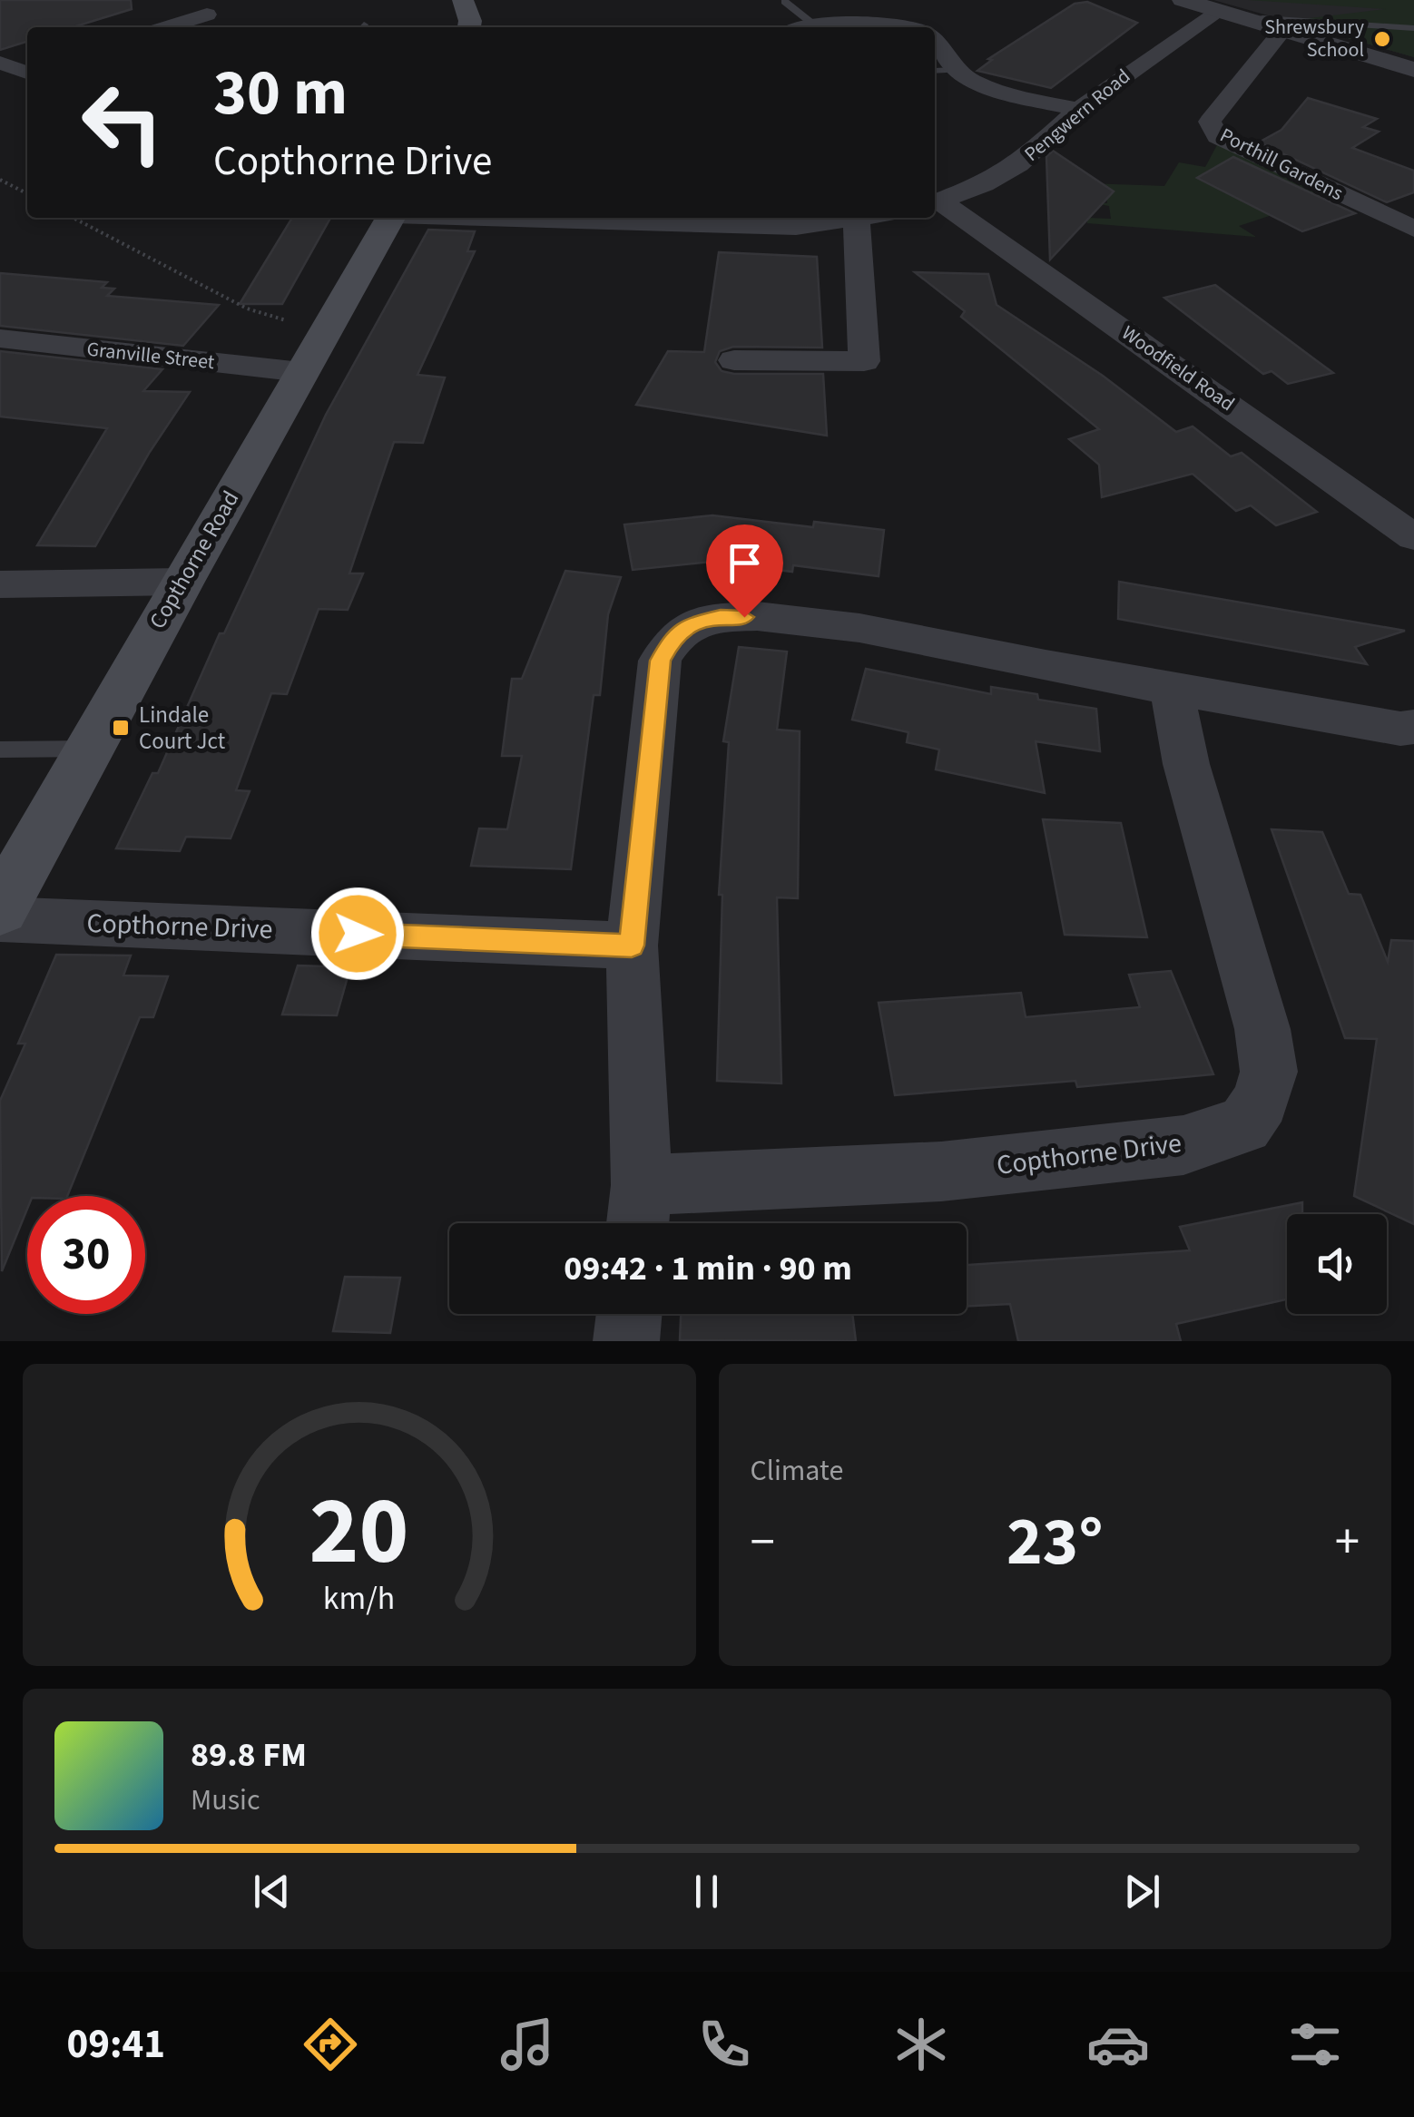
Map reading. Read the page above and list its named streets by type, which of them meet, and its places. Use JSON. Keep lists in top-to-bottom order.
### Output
{
  "streets": {
    "main road": ["Copthorne Road"],
    "street": [
      "Pengwern Road",
      "Porthill Gardens",
      "Granville Street",
      "Woodfield Road",
      "Copthorne Drive"
    ]
  },
  "crossings": [
    ["Pengwern Road", "Woodfield Road"],
    ["Granville Street", "Copthorne Road"]
  ],
  "places": {
    "other": ["Shrewsbury School"],
    "transit": ["Lindale Court Jct"]
  },
  "page": {
    "turn": ["30 m", "Copthorne Drive"],
    "limit": "30",
    "trip": "09:42 · 1 min · 90 m",
    "tile": "Climate",
    "heat": ["−", "23°", "+"],
    "song": ["89.8 FM", "Music"],
    "tabs": "09:41",
    "gauge": ["20", "km/h"]
  }
}
